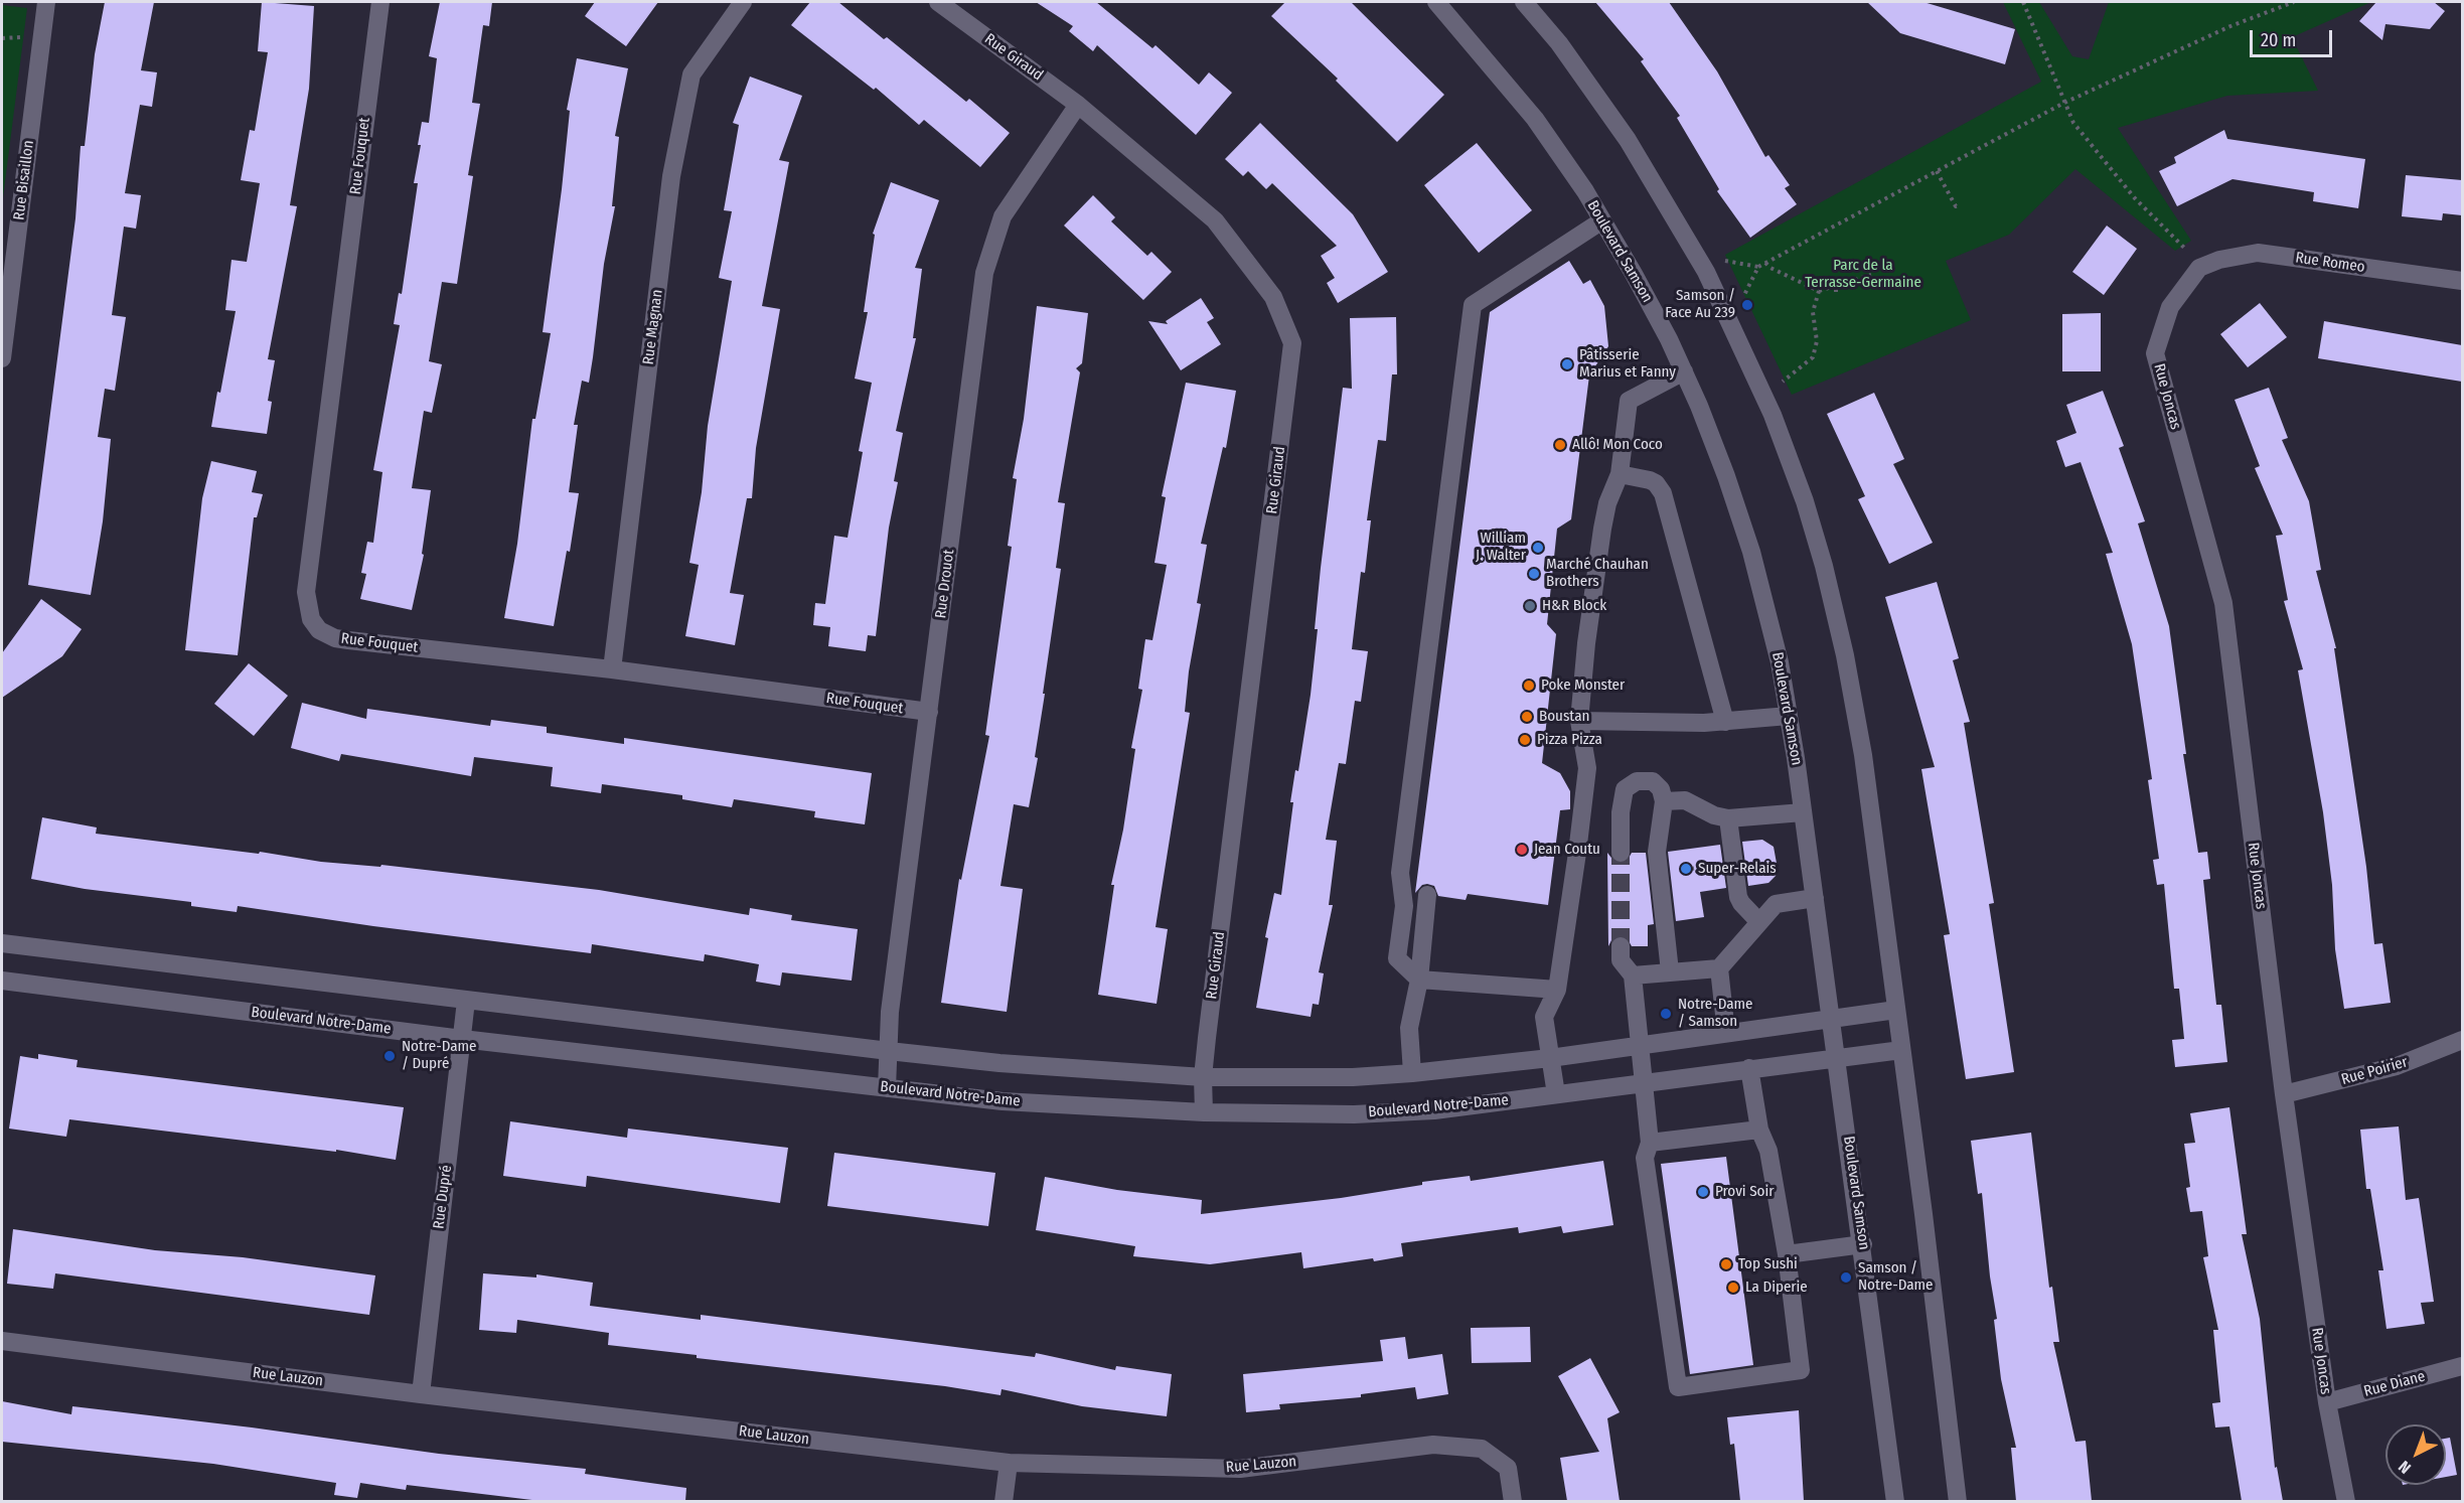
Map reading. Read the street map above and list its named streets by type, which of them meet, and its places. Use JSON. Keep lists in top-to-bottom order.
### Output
{
  "streets": {
    "street": [
      "Rue Giraud",
      "Rue Fouquet",
      "Rue Bisaillon",
      "Boulevard Samson",
      "Rue Romeo",
      "Rue Magnan",
      "Rue Joncas",
      "Rue Drouot",
      "Boulevard Notre-Dame",
      "Rue Poirier",
      "Rue Dupré",
      "Rue Lauzon",
      "Rue Diane"
    ]
  },
  "crossings": [
    ["Rue Giraud", "Rue Drouot"],
    ["Rue Giraud", "Boulevard Notre-Dame"],
    ["Rue Fouquet", "Rue Magnan"],
    ["Rue Fouquet", "Rue Drouot"],
    ["Boulevard Samson", "Boulevard Notre-Dame"],
    ["Rue Romeo", "Rue Joncas"],
    ["Rue Joncas", "Rue Poirier"],
    ["Rue Joncas", "Rue Diane"],
    ["Rue Drouot", "Boulevard Notre-Dame"],
    ["Boulevard Notre-Dame", "Rue Dupré"],
    ["Rue Dupré", "Rue Lauzon"]
  ],
  "parks": ["Parc de la Terrasse-Germaine"],
  "places": [
    "Samson / Face Au 239",
    "Pâtisserie Marius et Fanny",
    "Allô! Mon Coco",
    "William J. Walter",
    "Marché Chauhan Brothers",
    "H&R Block",
    "Poke Monster",
    "Boustan",
    "Pizza Pizza",
    "Jean Coutu",
    "Super-Relais",
    "Notre-Dame / Samson",
    "Notre-Dame / Dupré",
    "Provi Soir",
    "Top Sushi",
    "Samson / Notre-Dame",
    "La Diperie"
  ],
  "scale_bar": "20 m",
  "north": "bottom left"
}
